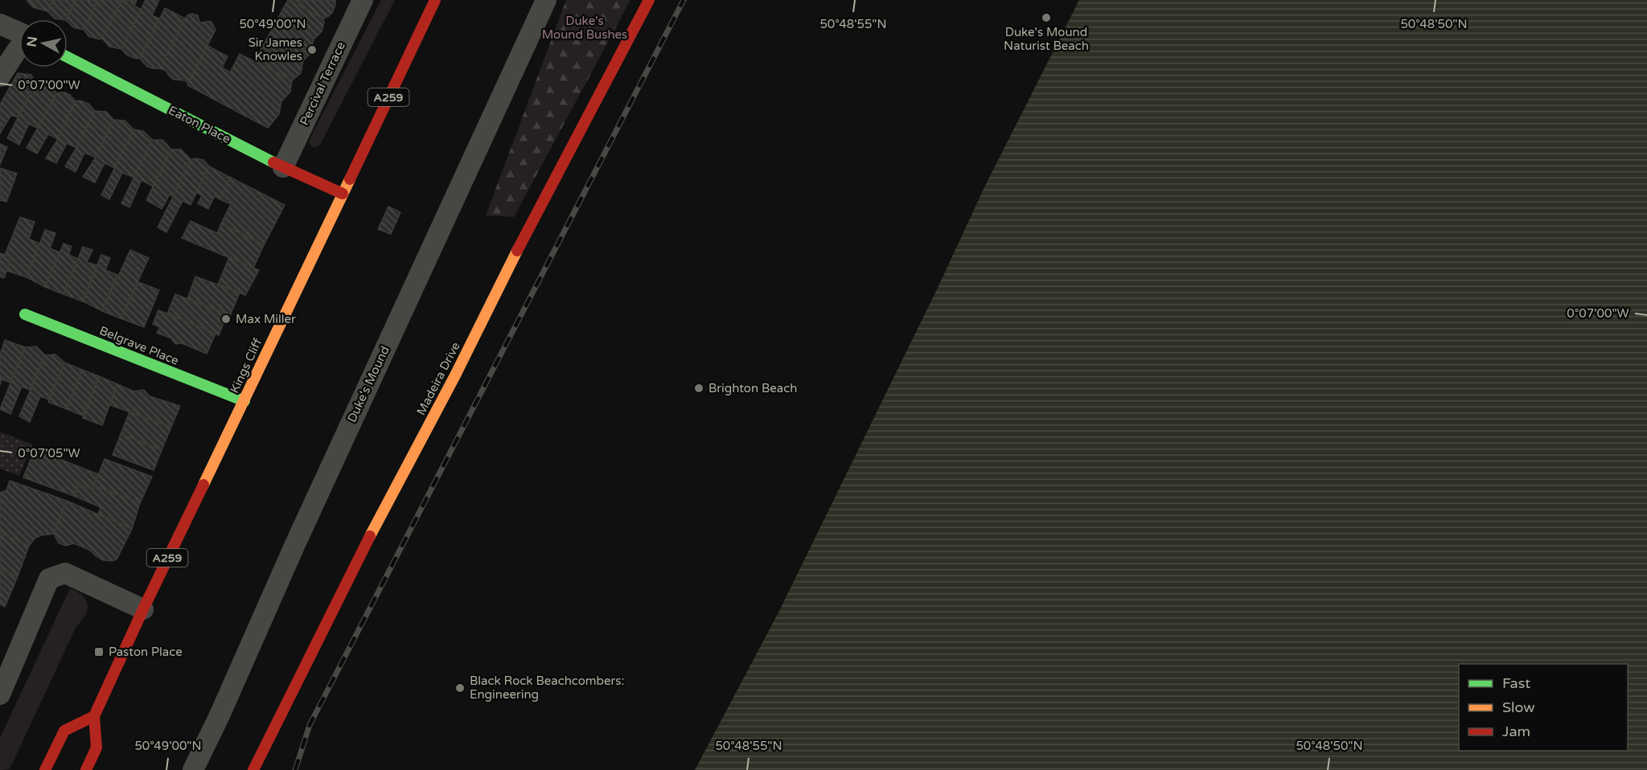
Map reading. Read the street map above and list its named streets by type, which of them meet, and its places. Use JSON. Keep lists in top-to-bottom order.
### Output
{
  "streets": {
    "street": [
      "Percival Terrace",
      "A259",
      "Eaton Place",
      "Belgrave Place",
      "Kings Cliff",
      "Madeira Drive",
      "Duke's Mound"
    ]
  },
  "crossings": [
    ["Percival Terrace", "Eaton Place"],
    ["Eaton Place", "Kings Cliff"],
    ["Belgrave Place", "Kings Cliff"]
  ],
  "parks": ["Duke's Mound Bushes"],
  "places": {
    "other": [
      "Duke's Mound Naturist Beach",
      "Sir James Knowles",
      "Max Miller",
      "Brighton Beach",
      "Black Rock Beachcombers: Engineering"
    ],
    "transit": ["Paston Place"]
  },
  "legend": ["Fast", "Slow", "Jam"],
  "north": "left",
  "coordinates": [
    "50°49'00\"N",
    "50°48'55\"N",
    "50°48'50\"N",
    "0°07'00\"W",
    "0°07'05\"W"
  ]
}
